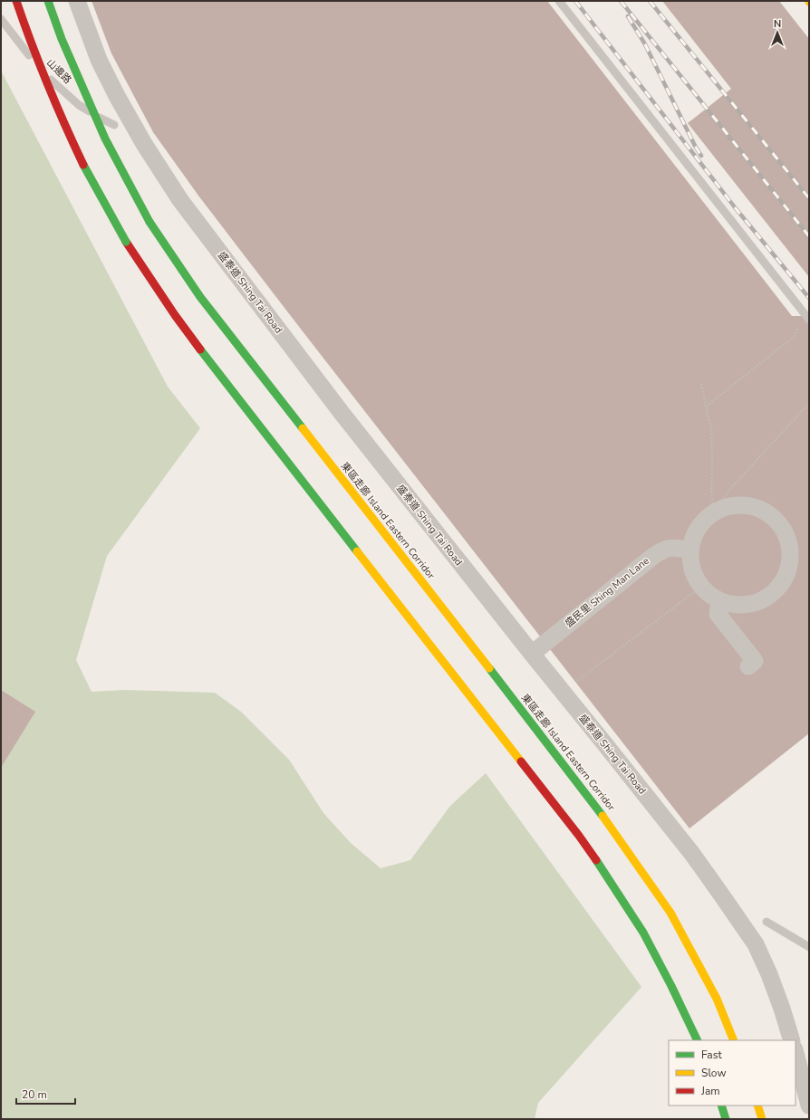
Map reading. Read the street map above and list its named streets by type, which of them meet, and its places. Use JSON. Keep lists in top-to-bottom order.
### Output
{
  "streets": {
    "highway": ["東區走廊 Island Eastern Corridor"],
    "street": ["盛泰道 Shing Tai Road", "盛民里 Shing Man Lane"],
    "lane": ["山邊路"]
  },
  "crossings": [
    ["盛泰道 Shing Tai Road", "盛民里 Shing Man Lane"]
  ],
  "legend": ["Fast", "Slow", "Jam"],
  "scale_bar": "20 m",
  "north": "top"
}
